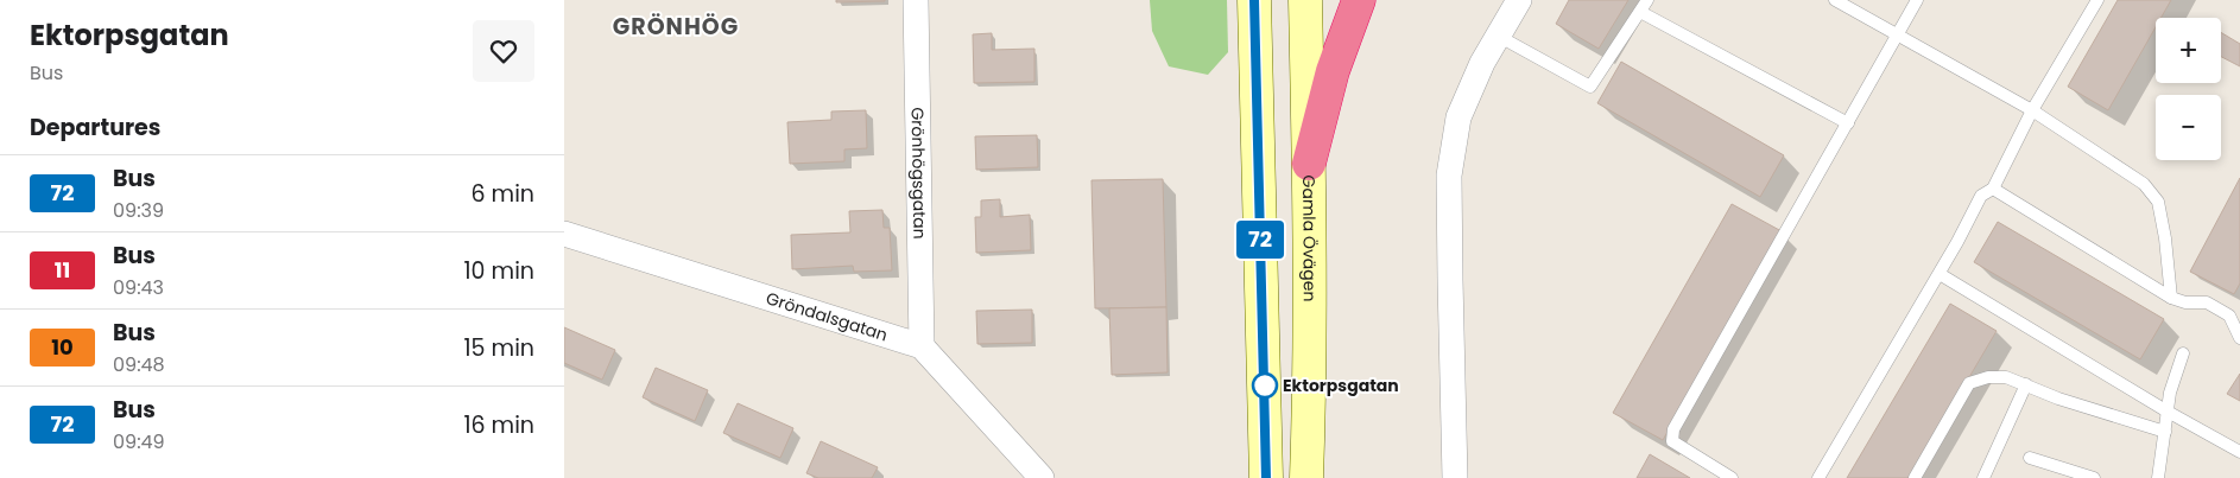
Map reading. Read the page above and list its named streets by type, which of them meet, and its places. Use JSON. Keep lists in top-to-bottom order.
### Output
{
  "streets": {
    "main road": ["Gamla Övägen"],
    "street": ["Grönhögsgatan", "Gröndalsgatan"]
  },
  "crossings": [
    ["Grönhögsgatan", "Gröndalsgatan"]
  ],
  "districts": ["GRÖNHÖG"],
  "places": ["Ektorpsgatan"],
  "lines": ["bus line 72"],
  "page": {
    "heading": [
      ["Ektorpsgatan", "Bus"],
      "Departures"
    ],
    "on_map": "72",
    "map_buttons": ["+", "−"],
    "list": [
      {
        "mark": "72",
        "name": "Bus",
        "note": "09:39",
        "value": "6 min"
      },
      {
        "mark": "11",
        "name": "Bus",
        "note": "09:43",
        "value": "10 min"
      },
      {
        "mark": "10",
        "name": "Bus",
        "note": "09:48",
        "value": "15 min"
      },
      {
        "mark": "72",
        "name": "Bus",
        "note": "09:49",
        "value": "16 min"
      }
    ]
  }
}
